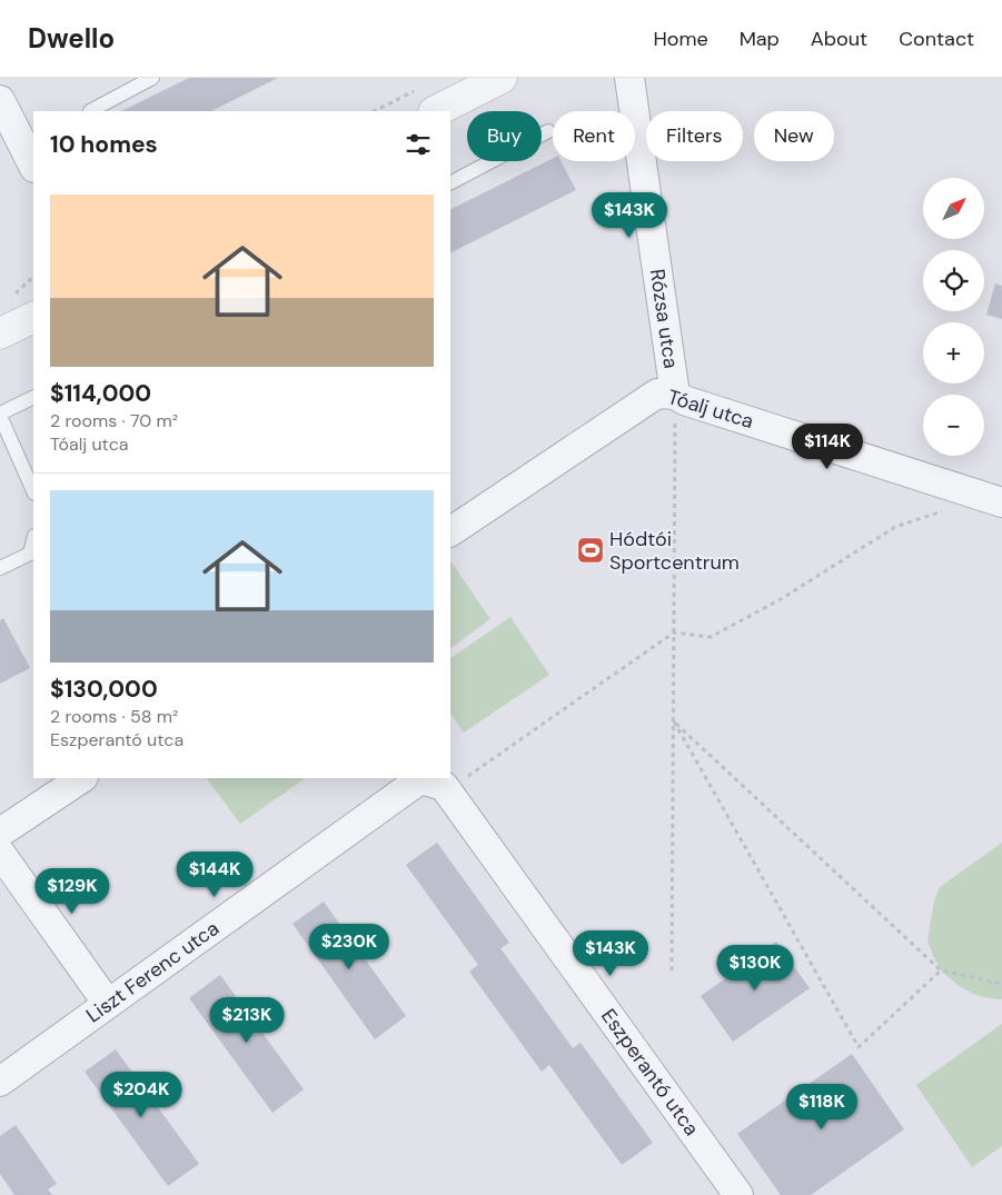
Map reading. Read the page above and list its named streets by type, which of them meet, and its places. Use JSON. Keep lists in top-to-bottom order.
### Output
{
  "streets": {
    "street": [
      "Rózsa utca",
      "Tóalj utca",
      "Liszt Ferenc utca",
      "Eszperantó utca"
    ]
  },
  "crossings": [
    ["Rózsa utca", "Tóalj utca"],
    ["Liszt Ferenc utca", "Eszperantó utca"]
  ],
  "places": {
    "sports": ["Hódtói Sportcentrum"]
  },
  "north": "top right",
  "page": {
    "header": "Dwello",
    "nav": [
      "Home",
      "Map",
      "About",
      "Contact"
    ],
    "chip": [
      "Buy",
      "Rent",
      "Filters",
      "New"
    ],
    "heading": "10 homes",
    "map_buttons": ["+", "−"],
    "list": [
      {
        "name": "$114,000",
        "note": "2 rooms · 70 m² · Tóalj utca"
      },
      {
        "name": "$130,000",
        "note": "2 rooms · 58 m² · Eszperantó utca"
      }
    ],
    "price": [
      "$143K",
      "$114K",
      "$144K",
      "$129K",
      "$230K",
      "$143K",
      "$130K",
      "$213K",
      "$204K",
      "$118K"
    ]
  }
}
